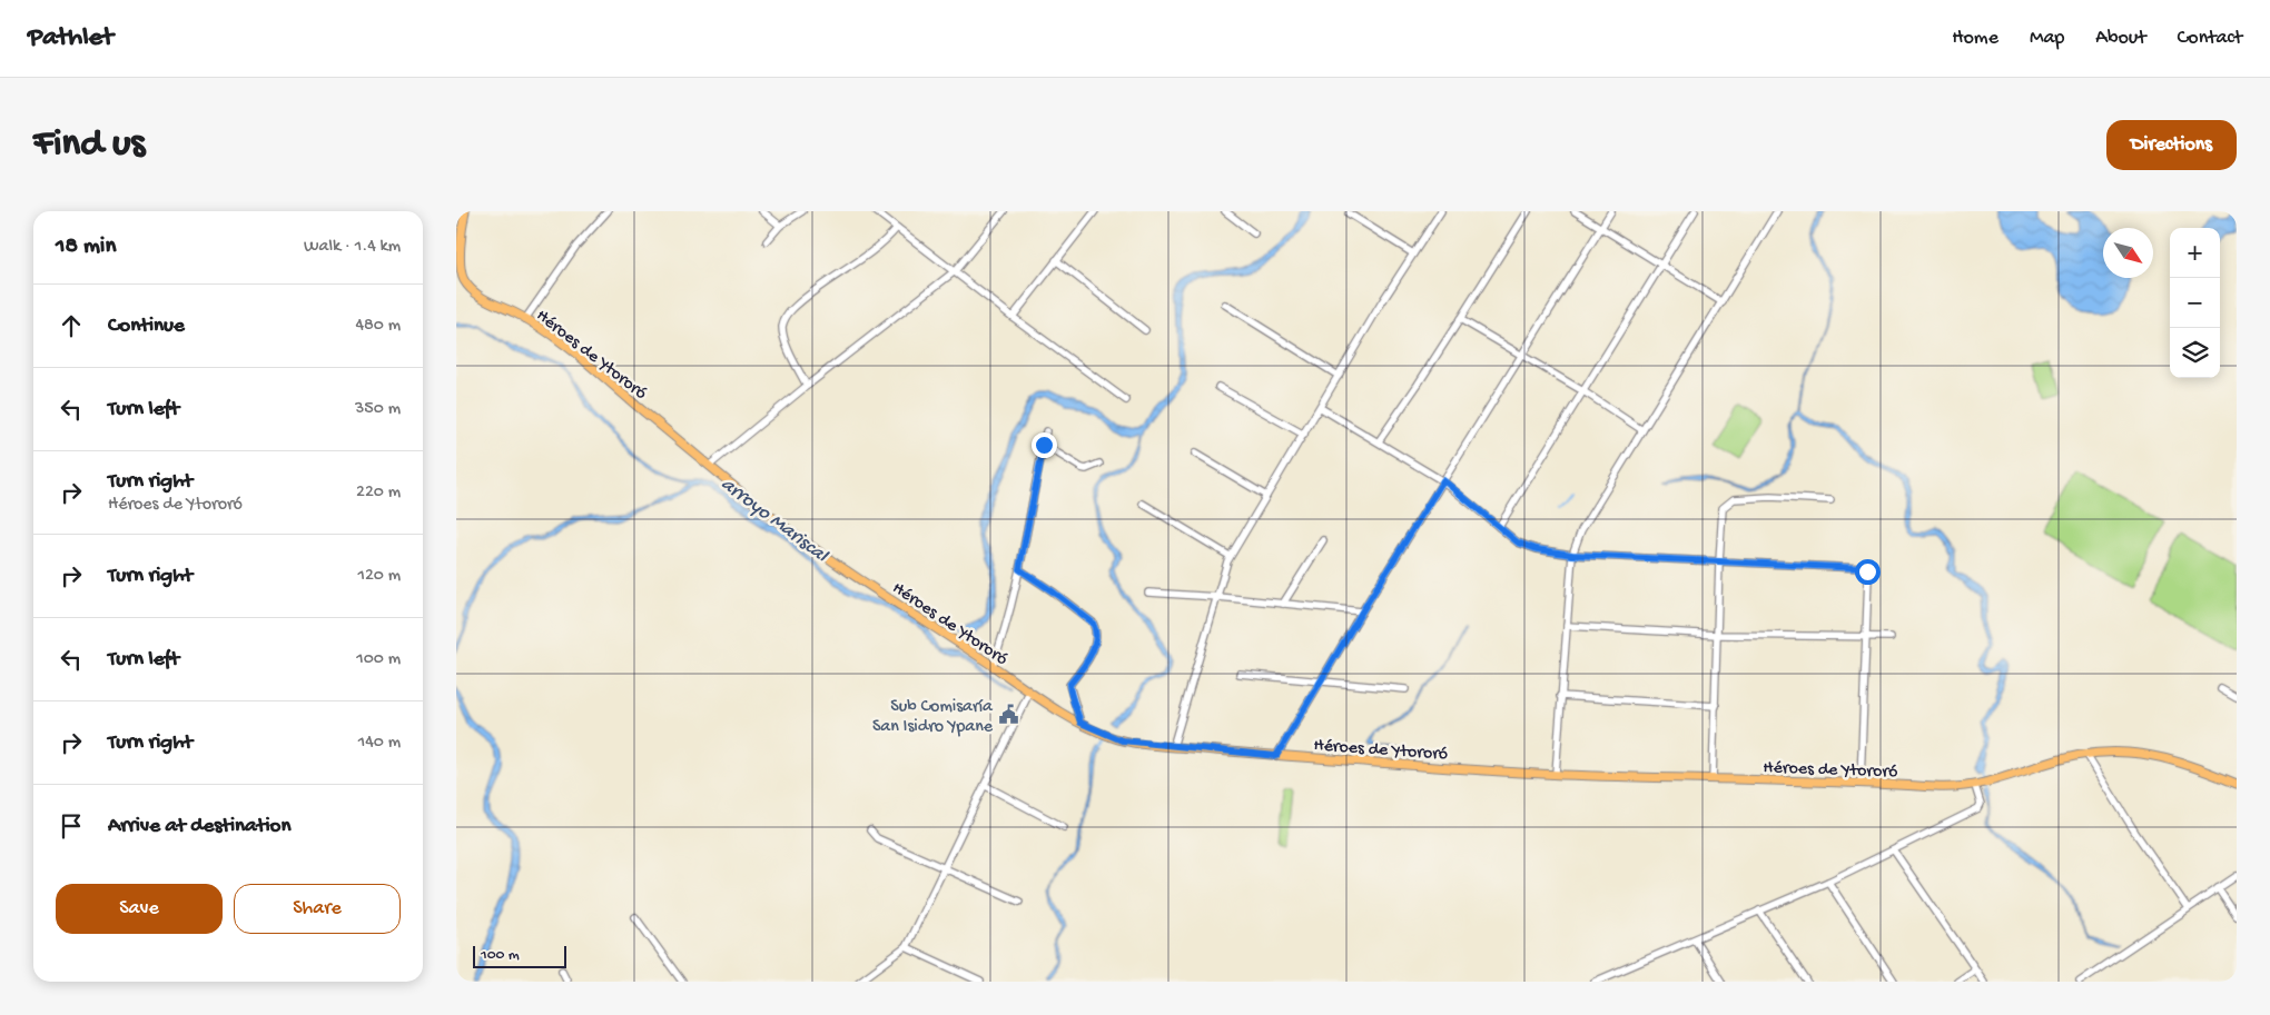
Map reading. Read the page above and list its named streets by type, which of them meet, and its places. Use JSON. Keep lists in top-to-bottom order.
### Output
{
  "streets": {
    "main road": ["Héroes de Ytororó"]
  },
  "water": ["arroyo Mariscal"],
  "places": {
    "public building": ["Sub Comisaría San Isidro Ypane"]
  },
  "scale_bar": "100 m",
  "north": "bottom right",
  "page": {
    "header": "Pathlet",
    "nav": [
      "Home",
      "Map",
      "About",
      "Contact"
    ],
    "buttons": [
      "Directions",
      ["Save", "Share"]
    ],
    "title": "Find us",
    "heading": ["18 min", "Walk · 1.4 km"],
    "map_buttons": ["+", "−"],
    "list": [
      ["Continue", "480 m"],
      ["Turn left", "350 m"],
      ["Turn right", "Héroes de Ytororó", "220 m"],
      ["Turn right", "120 m"],
      ["Turn left", "100 m"],
      ["Turn right", "140 m"],
      "Arrive at destination"
    ],
    "scale": "100 m"
  }
}
